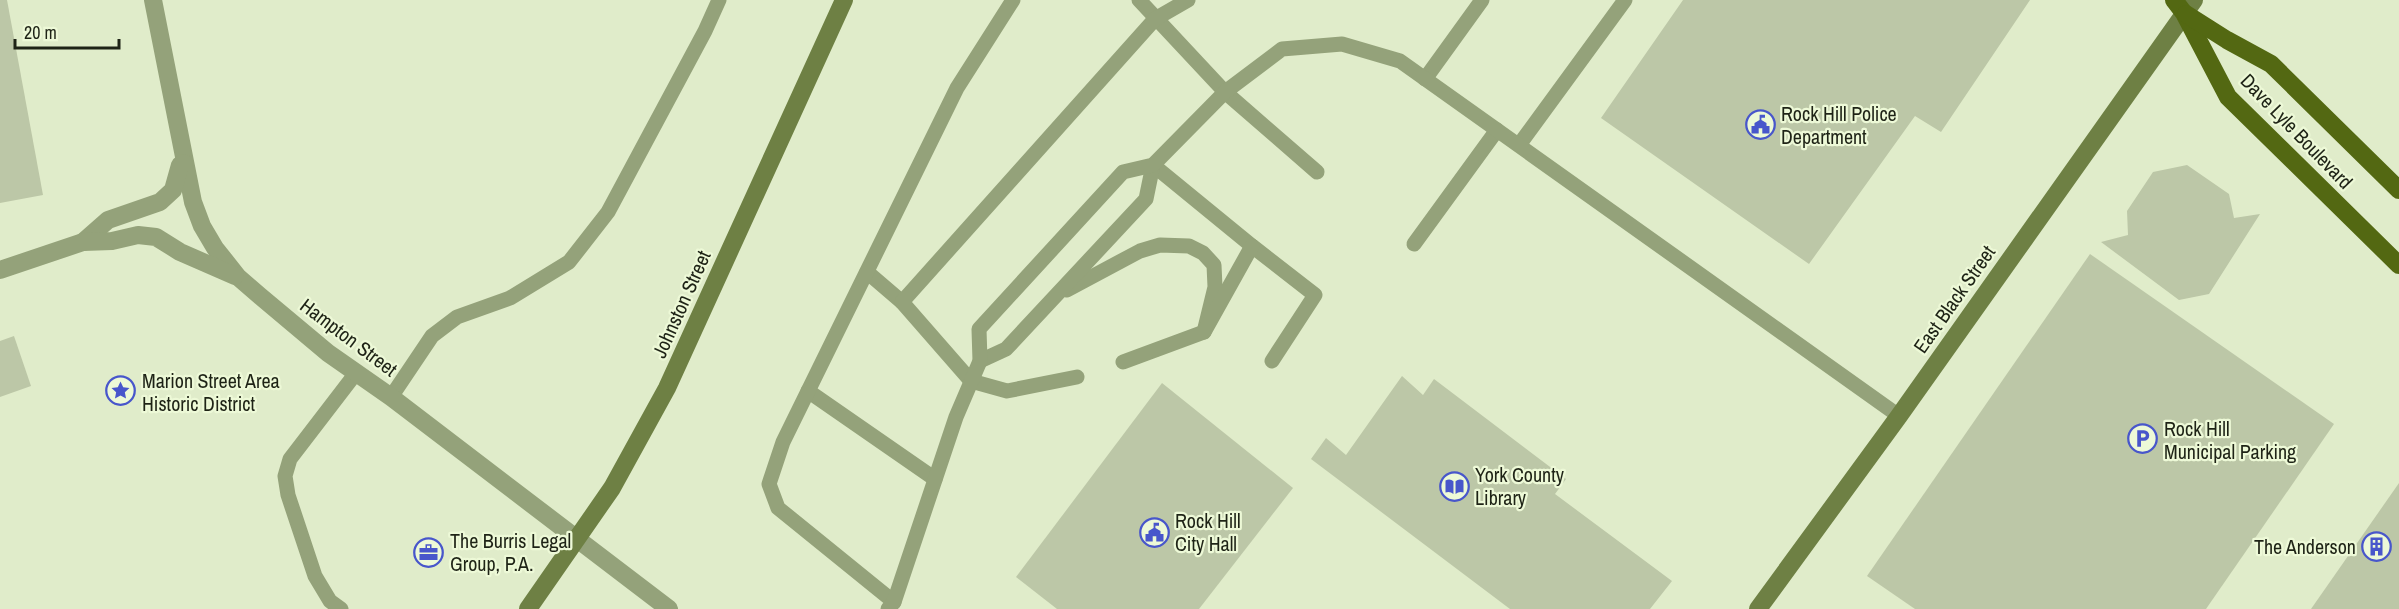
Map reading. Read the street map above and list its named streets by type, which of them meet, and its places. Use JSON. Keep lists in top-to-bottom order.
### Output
{
  "streets": {
    "main road": ["Dave Lyle Boulevard", "East Black Street", "Johnston Street"],
    "street": ["Hampton Street"]
  },
  "crossings": [
    ["Dave Lyle Boulevard", "East Black Street"],
    ["Johnston Street", "Hampton Street"]
  ],
  "places": {
    "public building": ["Rock Hill Police Department", "Rock Hill City Hall"],
    "place": ["Marion Street Area Historic District"],
    "parking": ["Rock Hill Municipal Parking"],
    "library": ["York County Library"],
    "building": ["The Anderson"],
    "office": ["The Burris Legal Group, P.A."]
  },
  "scale_bar": "20 m"
}
